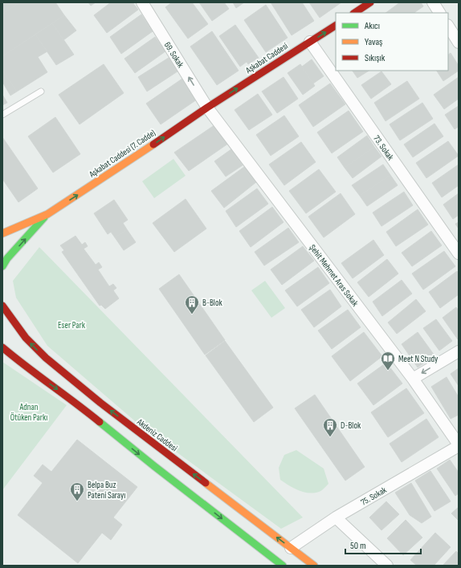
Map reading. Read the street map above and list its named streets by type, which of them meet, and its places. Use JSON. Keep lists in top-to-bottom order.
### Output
{
  "streets": {
    "main road": ["Aşkabat Caddesi", "Aşkabat Caddesi (7. Cadde)", "Akdeniz Caddesi"],
    "street": [
      "69. Sokak",
      "73. Sokak",
      "Şehit Mehmet Aras Sokak",
      "75. Sokak"
    ]
  },
  "crossings": [
    ["69. Sokak", "Aşkabat Caddesi"],
    ["69. Sokak", "Aşkabat Caddesi (7. Cadde)"],
    ["69. Sokak", "Şehit Mehmet Aras Sokak"],
    ["Aşkabat Caddesi", "73. Sokak"],
    ["Aşkabat Caddesi", "Aşkabat Caddesi (7. Cadde)"],
    ["Aşkabat Caddesi", "Şehit Mehmet Aras Sokak"],
    ["Aşkabat Caddesi (7. Cadde)", "Şehit Mehmet Aras Sokak"],
    ["Şehit Mehmet Aras Sokak", "75. Sokak"],
    ["Akdeniz Caddesi", "75. Sokak"]
  ],
  "one_way": ["69. Sokak", "Aşkabat Caddesi", "Aşkabat Caddesi (7. Cadde)"],
  "parks": ["Eser Park", "Adnan Ötüken Parkı"],
  "places": {
    "building": ["B-Blok", "D-Blok", "Belpa Buz Pateni Sarayı"],
    "library": ["Meet N Study"]
  },
  "legend": ["Akıcı", "Yavaş", "Sıkışık"],
  "scale_bar": "50 m"
}
